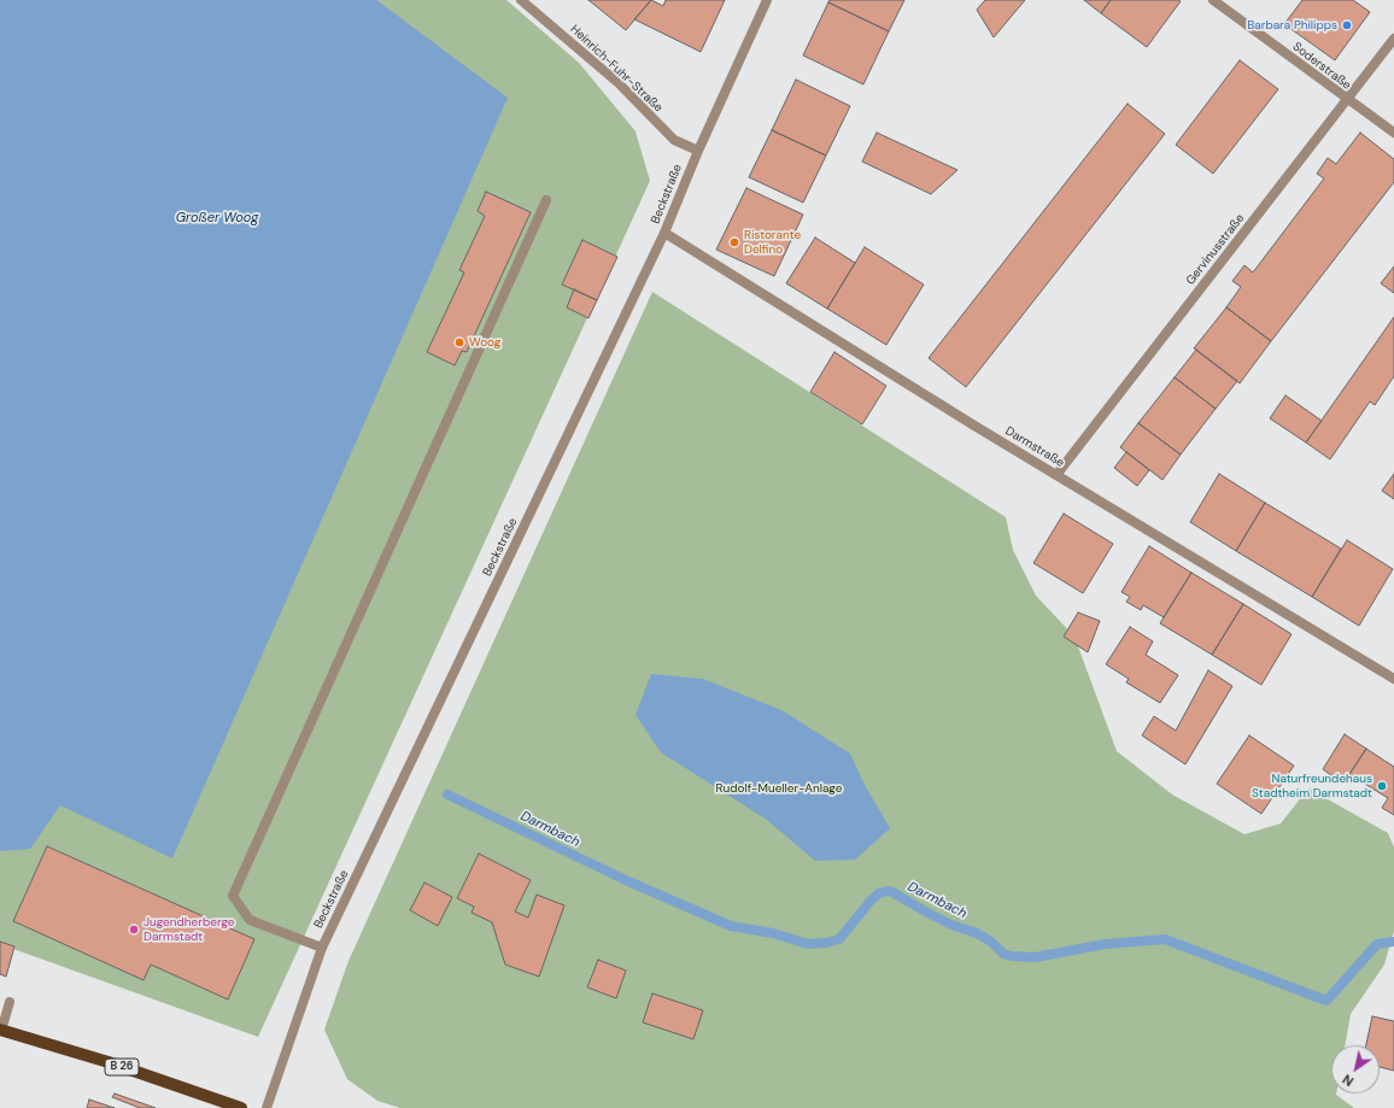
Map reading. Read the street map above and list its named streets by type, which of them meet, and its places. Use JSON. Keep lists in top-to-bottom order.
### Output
{
  "streets": {
    "main road": ["B 26"],
    "street": [
      "Soderstraße",
      "Heinrich-Fuhr-Straße",
      "Beckstraße",
      "Gervinusstraße",
      "Darmstraße"
    ]
  },
  "crossings": [
    ["Soderstraße", "Gervinusstraße"],
    ["Heinrich-Fuhr-Straße", "Beckstraße"],
    ["Beckstraße", "Darmstraße"],
    ["Gervinusstraße", "Darmstraße"]
  ],
  "water": ["Großer Woog", "Darmbach"],
  "parks": ["Rudolf-Mueller-Anlage"],
  "places": [
    "Barbara Philipps",
    "Ristorante Delfino",
    "Woog",
    "Naturfreundehaus Stadtheim Darmstadt",
    "Jugendherberge Darmstadt"
  ],
  "north": "bottom left"
}
